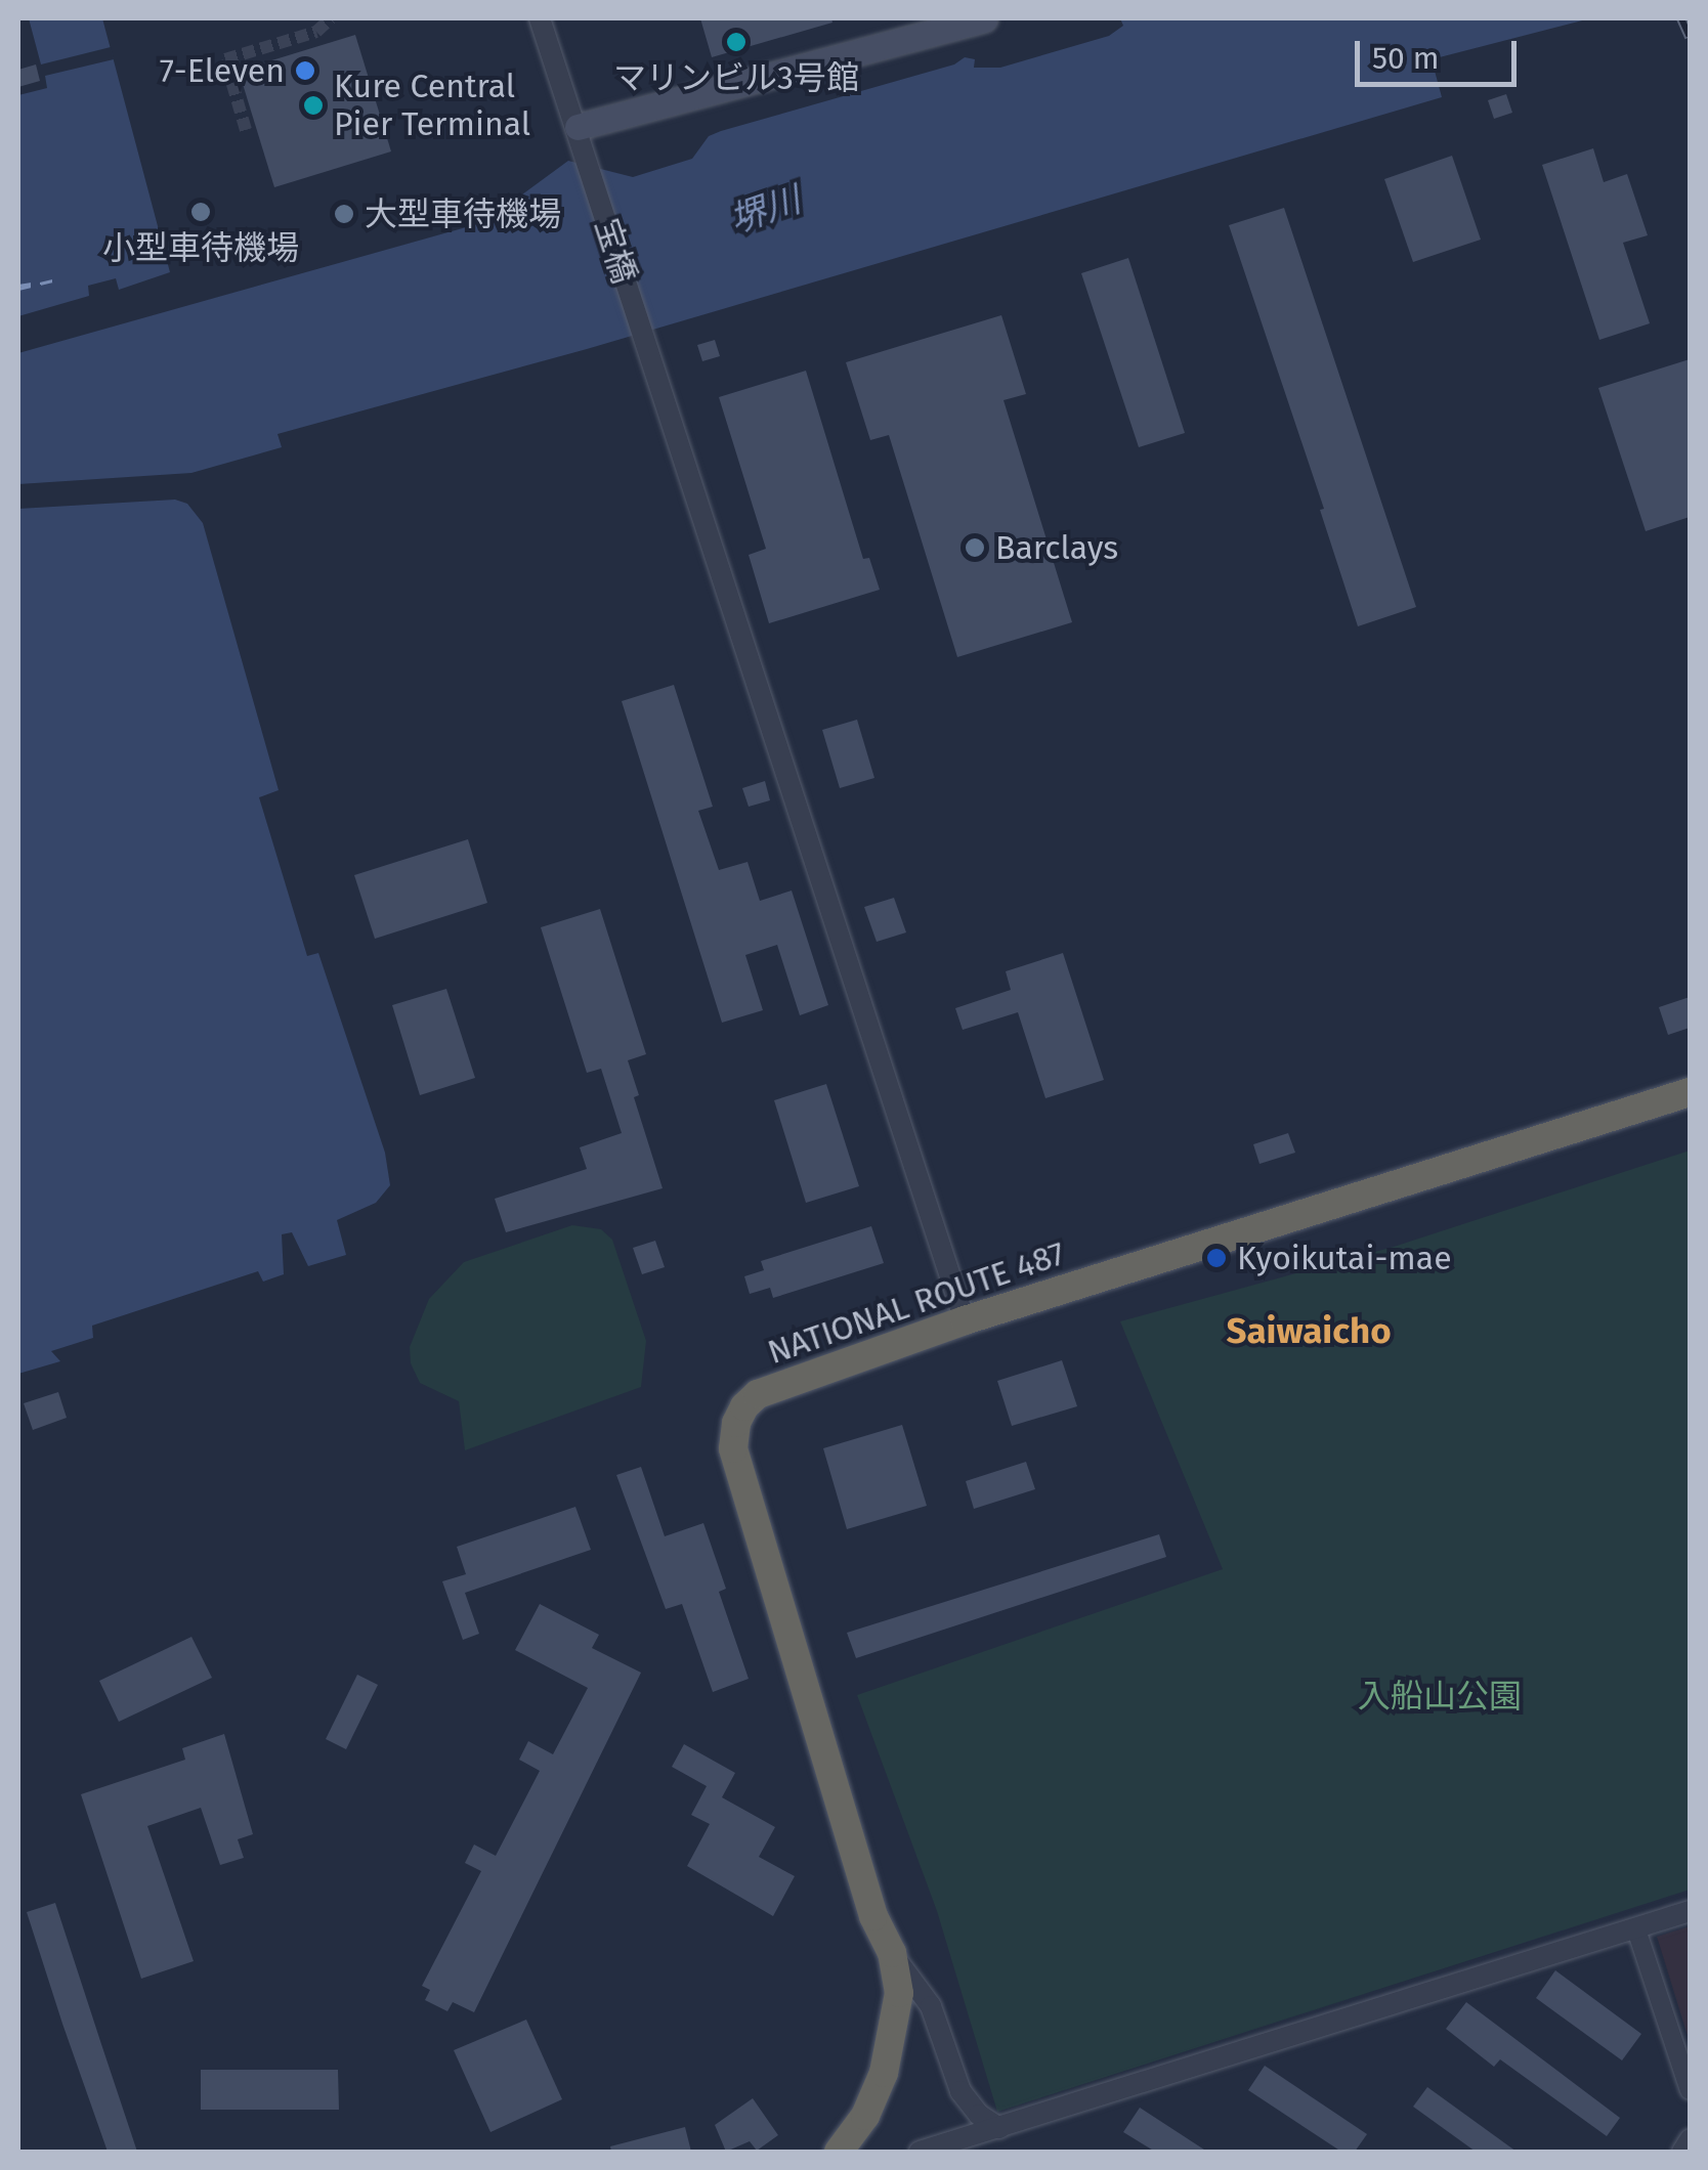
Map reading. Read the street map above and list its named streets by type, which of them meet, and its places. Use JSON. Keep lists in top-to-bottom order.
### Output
{
  "streets": {
    "highway": ["NATIONAL ROUTE 487"],
    "street": ["宝橋"]
  },
  "crossings": [
    ["宝橋", "NATIONAL ROUTE 487"]
  ],
  "districts": ["Saiwaicho"],
  "water": ["堺川"],
  "parks": ["入船山公園"],
  "places": [
    "マリンビル3号館",
    "7-Eleven",
    "Kure Central Pier Terminal",
    "小型車待機場",
    "大型車待機場",
    "Barclays",
    "Kyoikutai-mae"
  ],
  "scale_bar": "50 m"
}
